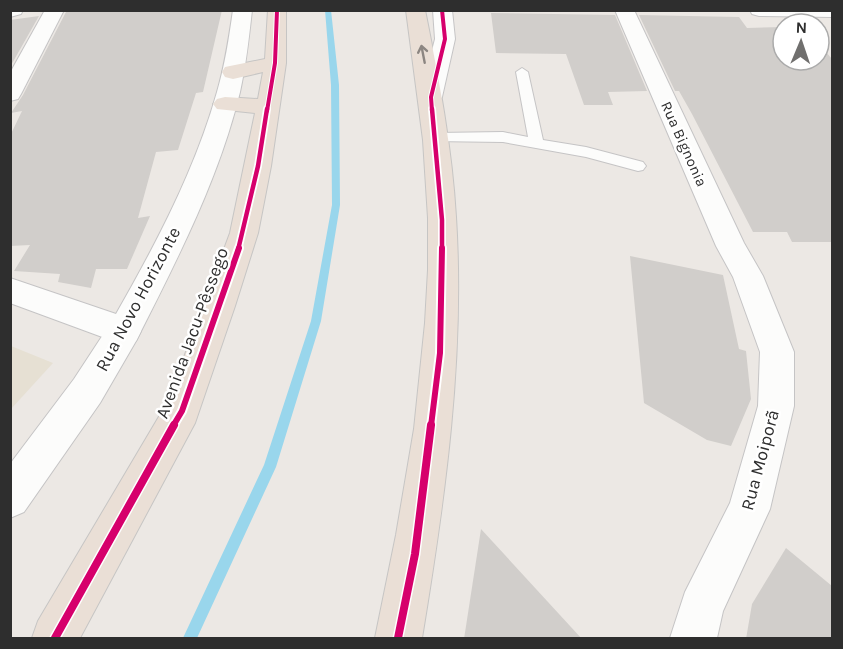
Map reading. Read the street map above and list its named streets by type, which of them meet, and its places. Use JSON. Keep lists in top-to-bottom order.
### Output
{
  "streets": {
    "highway": ["Avenida Jacu-Pêssego"],
    "street": ["Rua Bignonia", "Rua Novo Horizonte", "Rua Moiporã"]
  },
  "crossings": [
    ["Rua Bignonia", "Rua Moiporã"]
  ],
  "north": "top"
}
